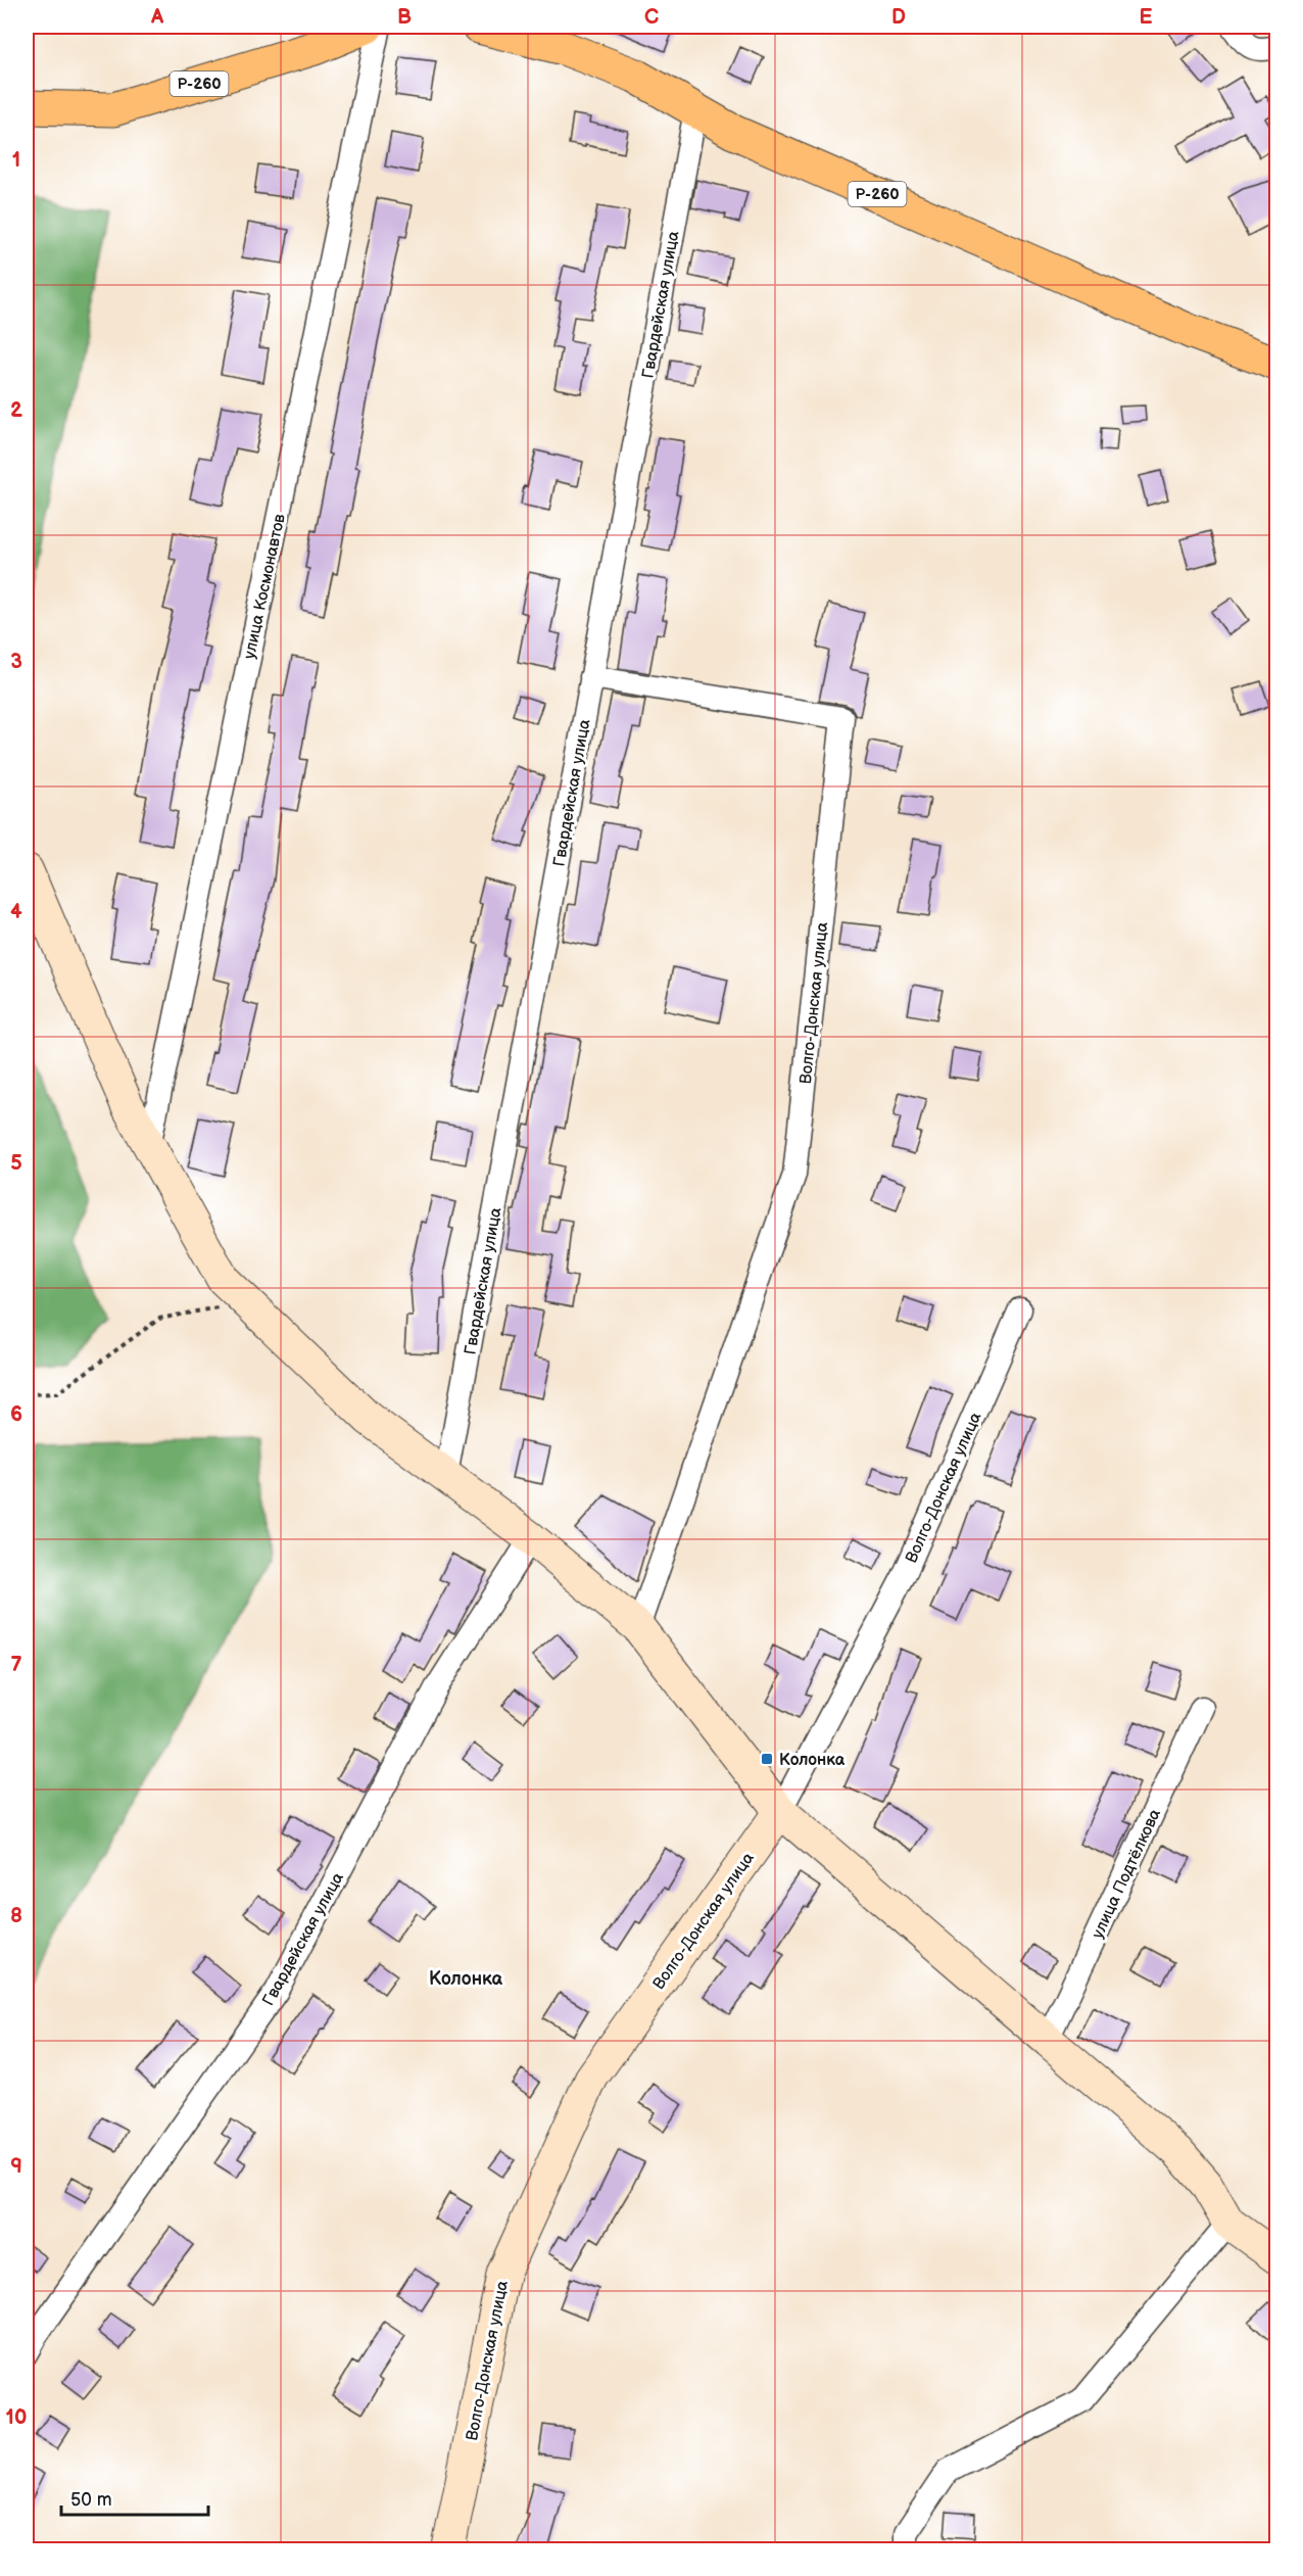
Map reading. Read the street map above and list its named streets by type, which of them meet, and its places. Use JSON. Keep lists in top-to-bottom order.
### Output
{
  "streets": {
    "highway": ["Р-260"],
    "street": [
      "Гвардейская улица",
      "улица Космонавтов",
      "Волго-Донская улица",
      "улица Подтёлкова"
    ]
  },
  "crossings": [
    ["Р-260", "Гвардейская улица"],
    ["Гвардейская улица", "Волго-Донская улица"]
  ],
  "districts": ["Колонка"],
  "places": {
    "transit": ["Колонка"]
  },
  "scale_bar": "50 m",
  "grid": {
    "columns": [
      "A",
      "B",
      "C",
      "D",
      "E"
    ],
    "rows": [
      "1",
      "2",
      "3",
      "4",
      "5",
      "6",
      "7",
      "8",
      "9",
      "10"
    ]
  }
}
